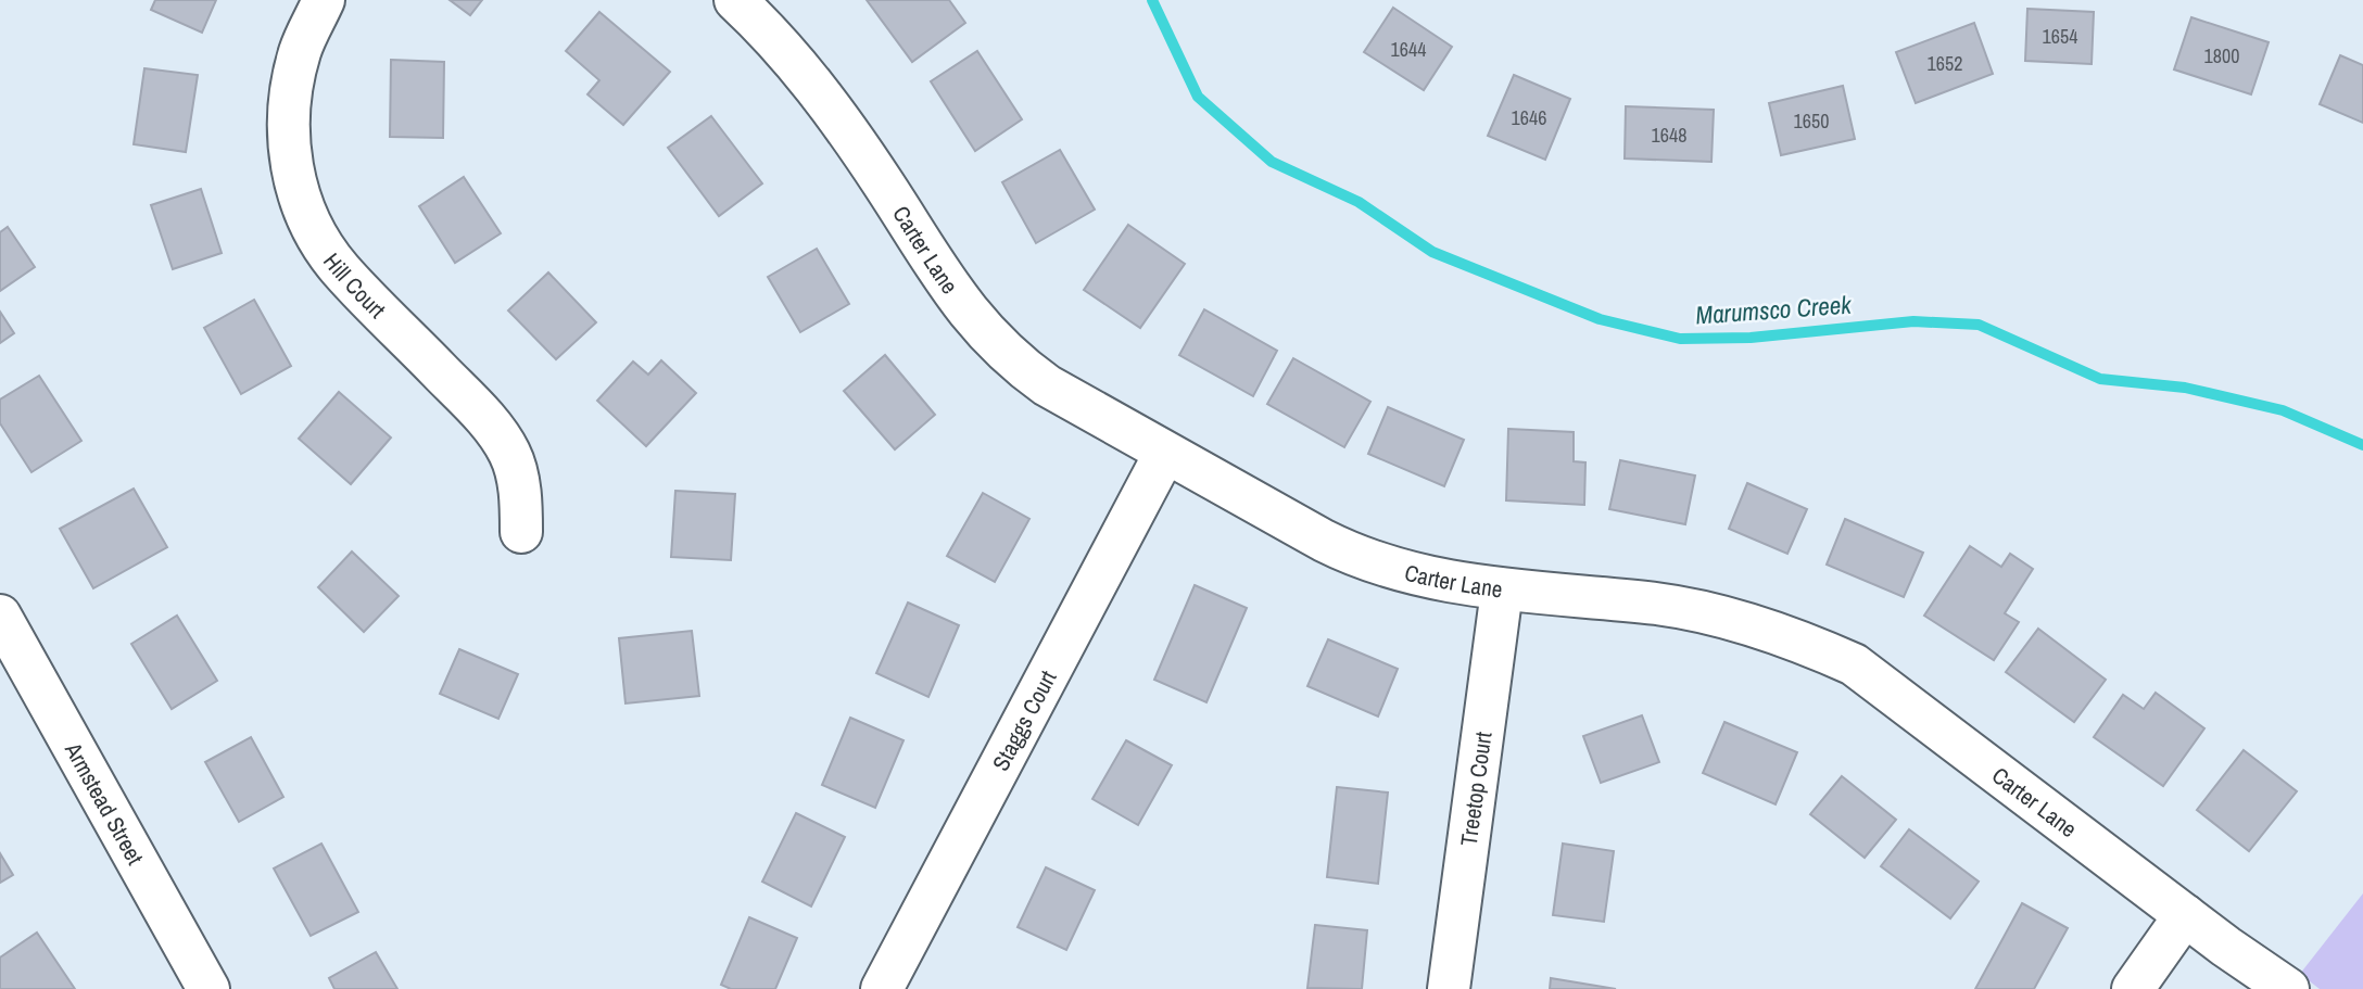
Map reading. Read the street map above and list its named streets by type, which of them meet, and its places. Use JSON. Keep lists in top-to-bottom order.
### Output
{
  "streets": {
    "street": [
      "Carter Lane",
      "Hill Court",
      "Staggs Court",
      "Treetop Court",
      "Armstead Street"
    ]
  },
  "crossings": [
    ["Carter Lane", "Staggs Court"],
    ["Carter Lane", "Treetop Court"]
  ],
  "water": ["Marumsco Creek"],
  "house_numbers": [
    "1654",
    "1644",
    "1800",
    "1652",
    "1646",
    "1650",
    "1648"
  ]
}
